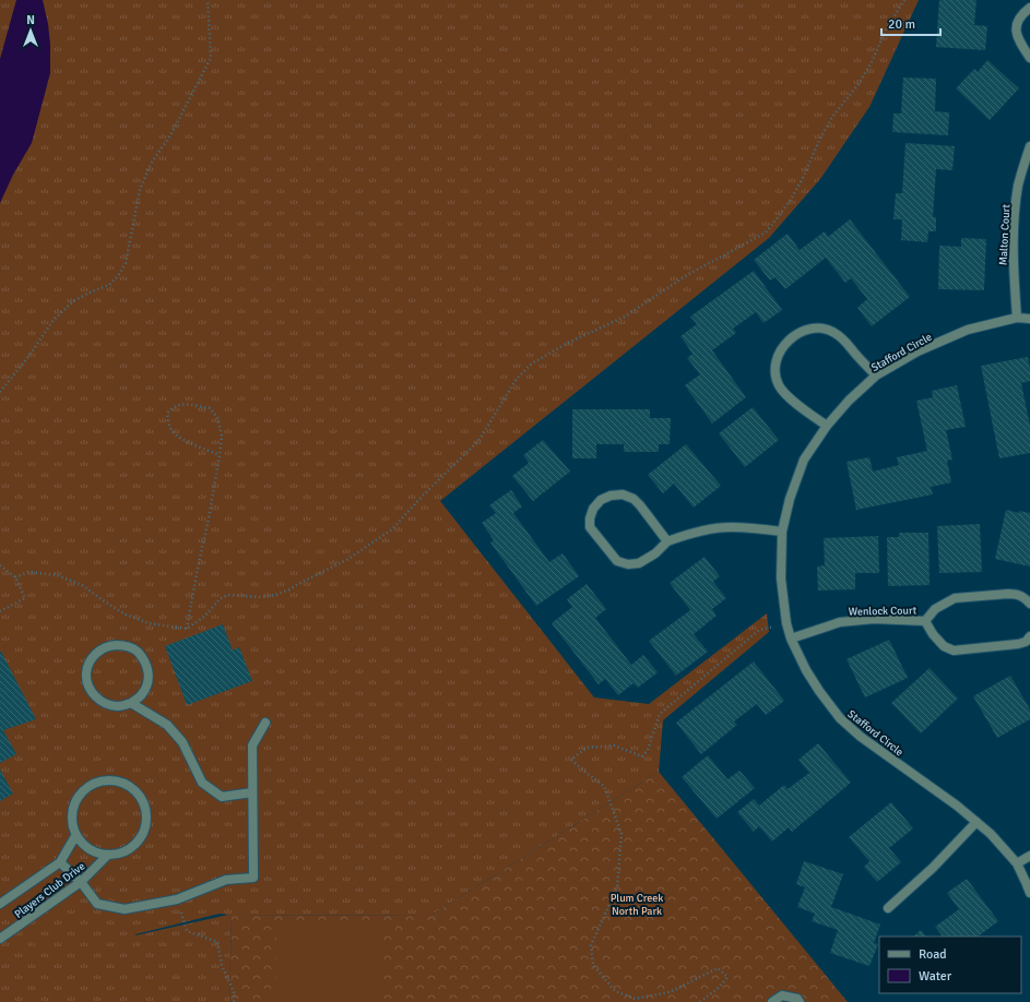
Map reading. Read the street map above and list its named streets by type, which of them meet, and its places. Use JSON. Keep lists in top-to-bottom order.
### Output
{
  "streets": {
    "street": [
      "Malton Court",
      "Stafford Circle",
      "Wenlock Court",
      "Players Club Drive"
    ]
  },
  "crossings": [
    ["Malton Court", "Stafford Circle"],
    ["Stafford Circle", "Wenlock Court"]
  ],
  "parks": ["Plum Creek North Park"],
  "legend": ["Road", "Water"],
  "scale_bar": "20 m",
  "north": "top"
}
